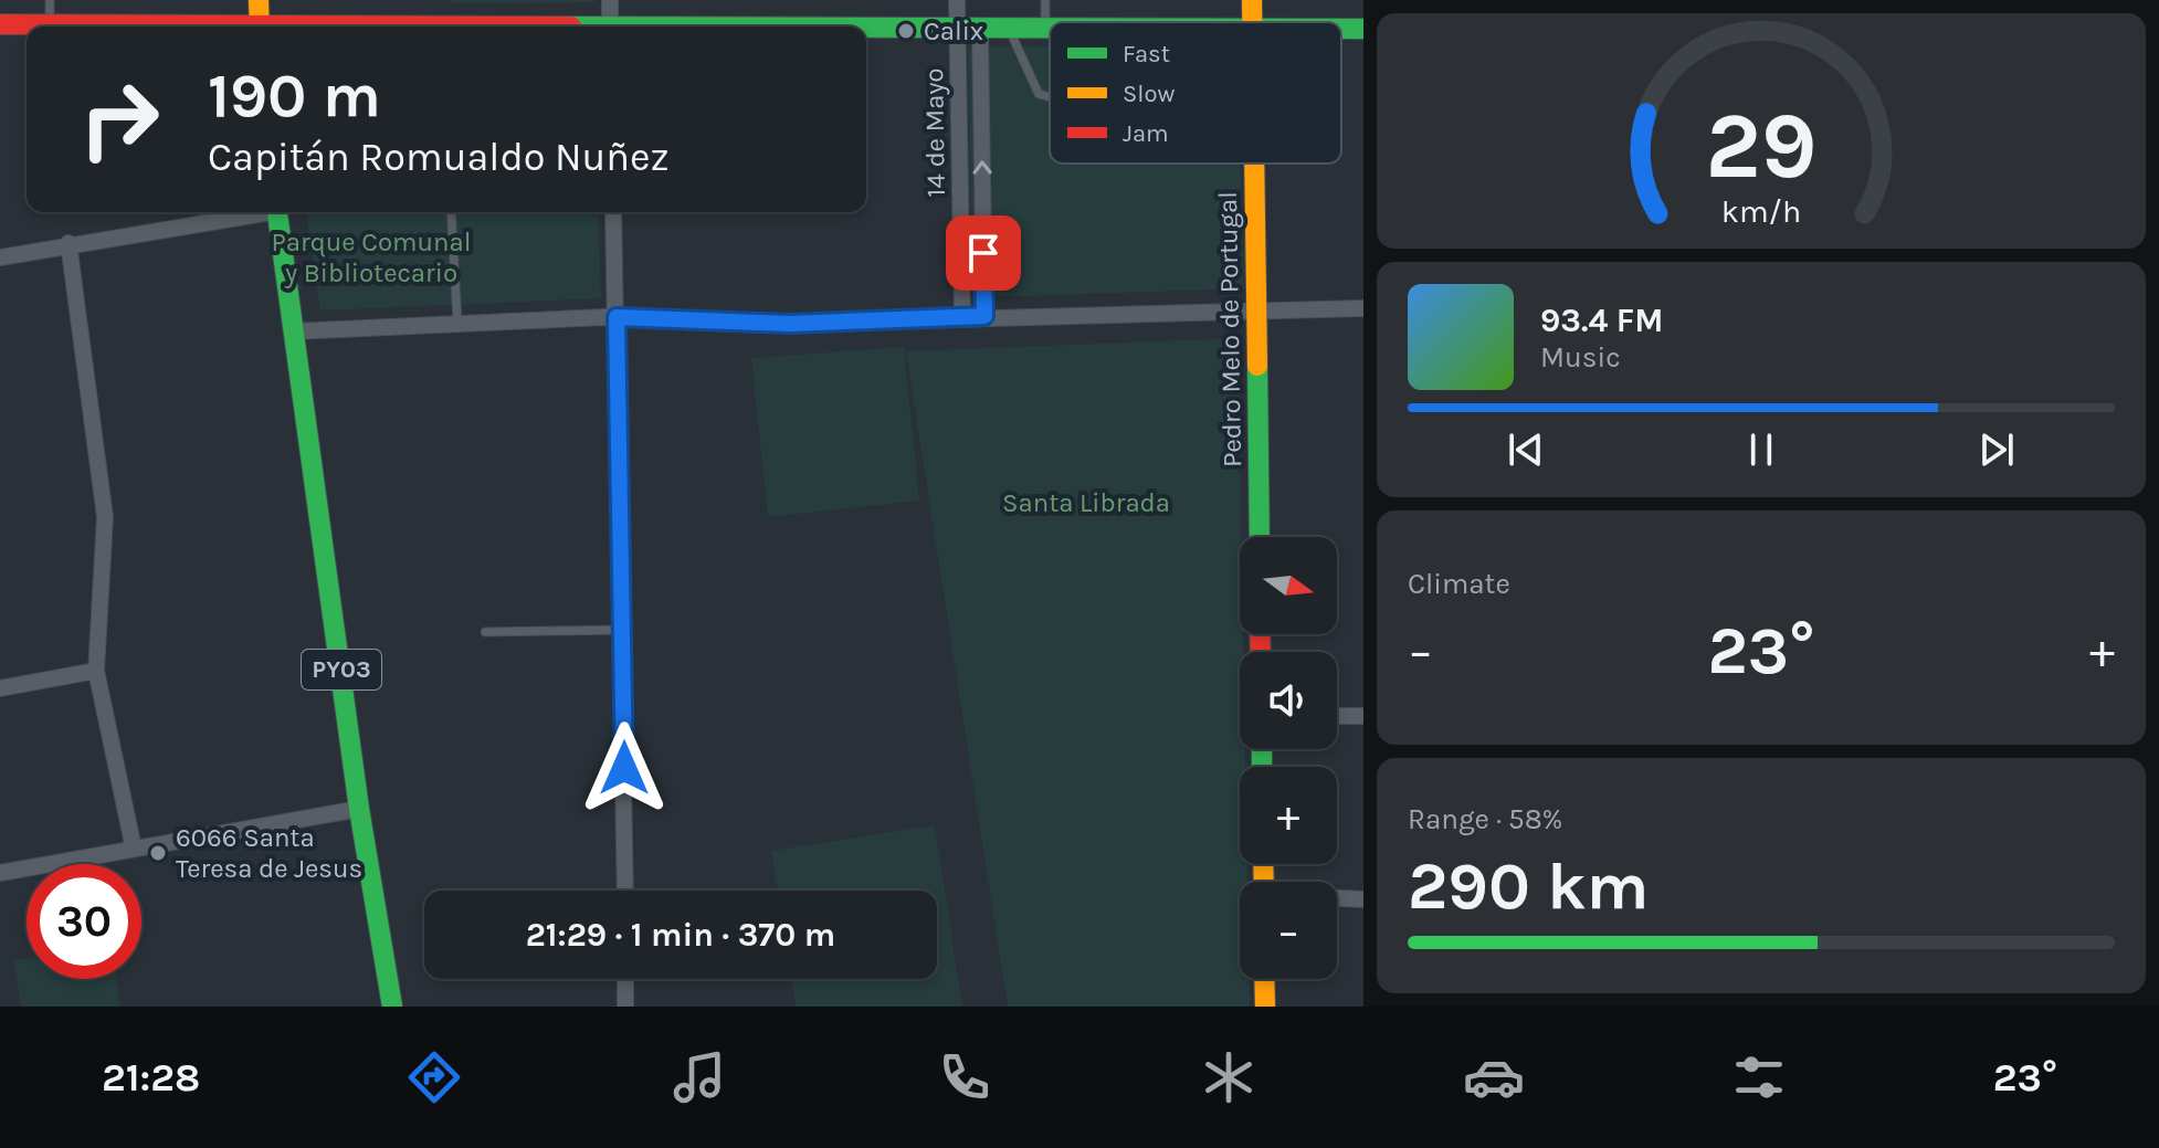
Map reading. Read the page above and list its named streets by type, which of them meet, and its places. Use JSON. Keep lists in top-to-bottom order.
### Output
{
  "streets": {
    "main road": ["Pedro Melo de Portugal", "PY03"],
    "street": ["14 de Mayo"]
  },
  "parks": ["Parque Comunal y Bibliotecario", "Santa Librada"],
  "places": ["Calix", "6066 Santa Teresa de Jesus"],
  "legend": ["Fast", "Slow", "Jam"],
  "north": "right",
  "page": {
    "turn": ["190 m", "Capitán Romualdo Nuñez"],
    "song": ["93.4 FM", "Music"],
    "tile": [
      "Climate",
      ["Range · 58%", "290 km"]
    ],
    "map_buttons": ["+", "−"],
    "heat": ["−", "23°", "+"],
    "limit": "30",
    "trip": "21:29 · 1 min · 370 m",
    "tabs": ["21:28", "23°"],
    "gauge": ["29", "km/h"]
  }
}
